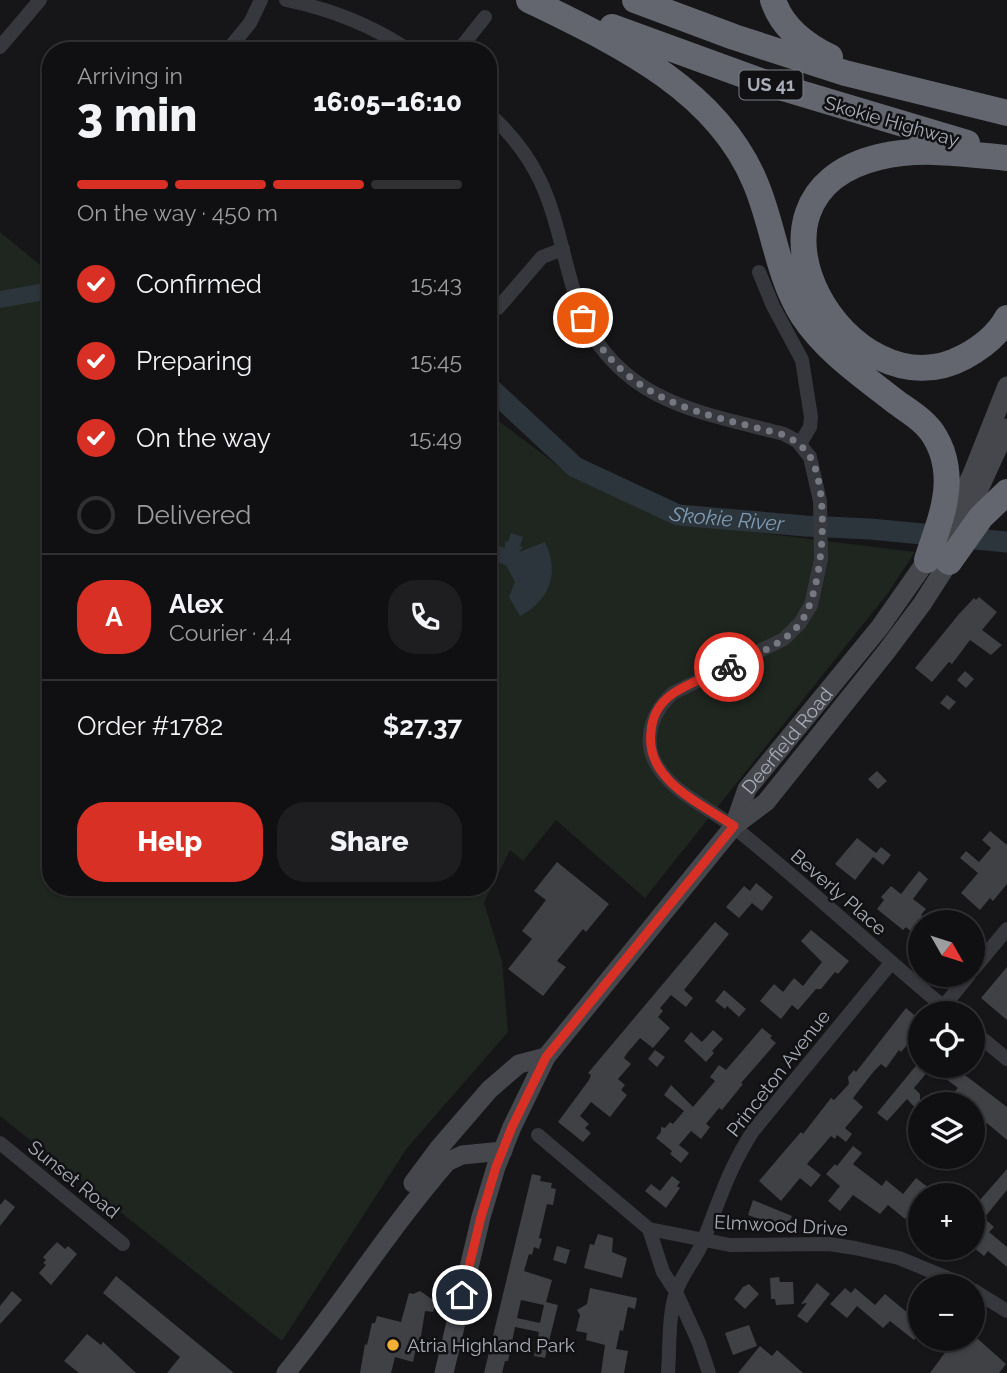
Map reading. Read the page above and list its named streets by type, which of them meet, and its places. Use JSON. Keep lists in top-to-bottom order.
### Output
{
  "streets": {
    "highway": ["US 41", "Skokie Highway"],
    "main road": ["Deerfield Road"],
    "street": [
      "Beverly Place",
      "Princeton Avenue",
      "Sunset Road",
      "Elmwood Drive"
    ]
  },
  "crossings": [
    ["Deerfield Road", "Beverly Place"],
    ["Beverly Place", "Princeton Avenue"],
    ["Princeton Avenue", "Elmwood Drive"]
  ],
  "water": ["Skokie River"],
  "places": ["Atria Highland Park"],
  "north": "bottom right",
  "page": {
    "heading": ["3 min", "Arriving in", "16:05–16:10"],
    "panel": [
      "Alex",
      "Courier · 4.4",
      "Order #1782",
      "$27.37"
    ],
    "bar": "On the way · 450 m",
    "list": [
      ["Confirmed", "15:43"],
      ["Preparing", "15:45"],
      ["On the way", "15:49"],
      "Delivered"
    ],
    "round": "A",
    "buttons": ["Help", "Share"],
    "map_buttons": ["+", "−"]
  }
}
